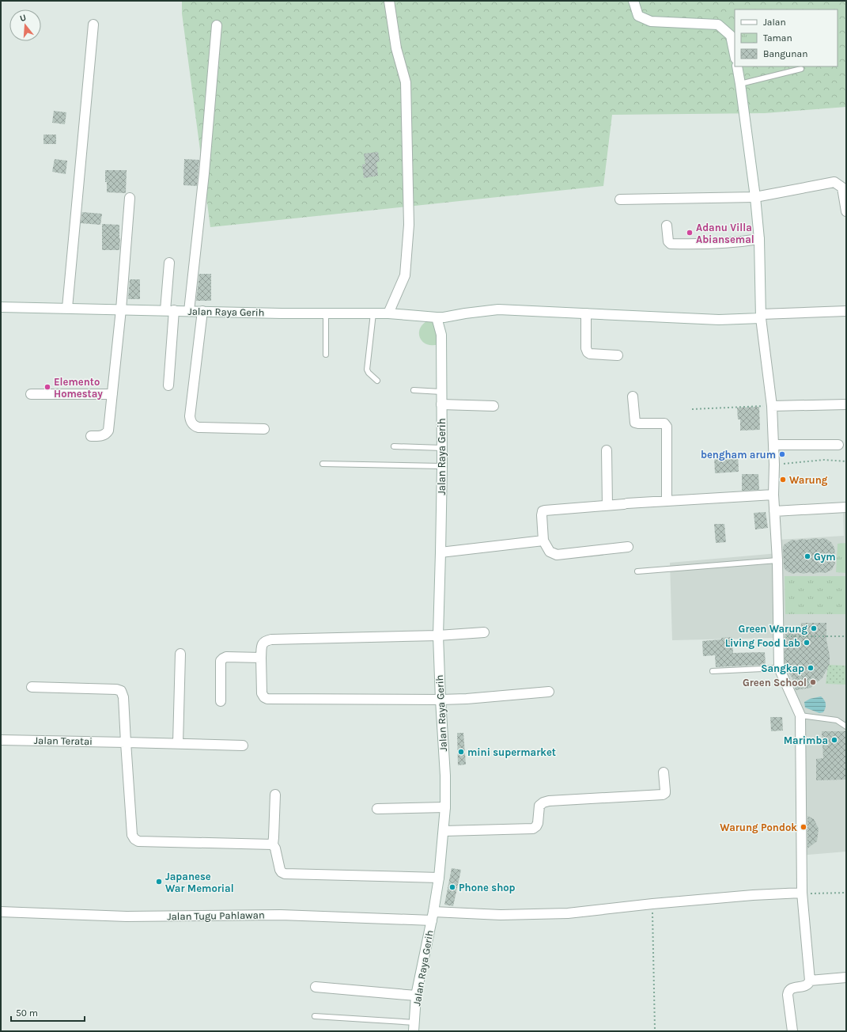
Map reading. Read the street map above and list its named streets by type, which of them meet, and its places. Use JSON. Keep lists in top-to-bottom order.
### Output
{
  "streets": {
    "street": ["Jalan Raya Gerih", "Jalan Teratai", "Jalan Tugu Pahlawan"]
  },
  "crossings": [
    ["Jalan Raya Gerih", "Jalan Tugu Pahlawan"]
  ],
  "places": [
    "Adanu Villa Abiansemal",
    "Elemento Homestay",
    "bengham arum",
    "Warung",
    "Gym",
    "Green Warung",
    "Living Food Lab",
    "Sangkap",
    "Green School",
    "Marimba",
    "mini supermarket",
    "Warung Pondok",
    "Japanese War Memorial",
    "Phone shop"
  ],
  "legend": ["Jalan", "Taman", "Bangunan"],
  "scale_bar": "50 m",
  "north": "top"
}
